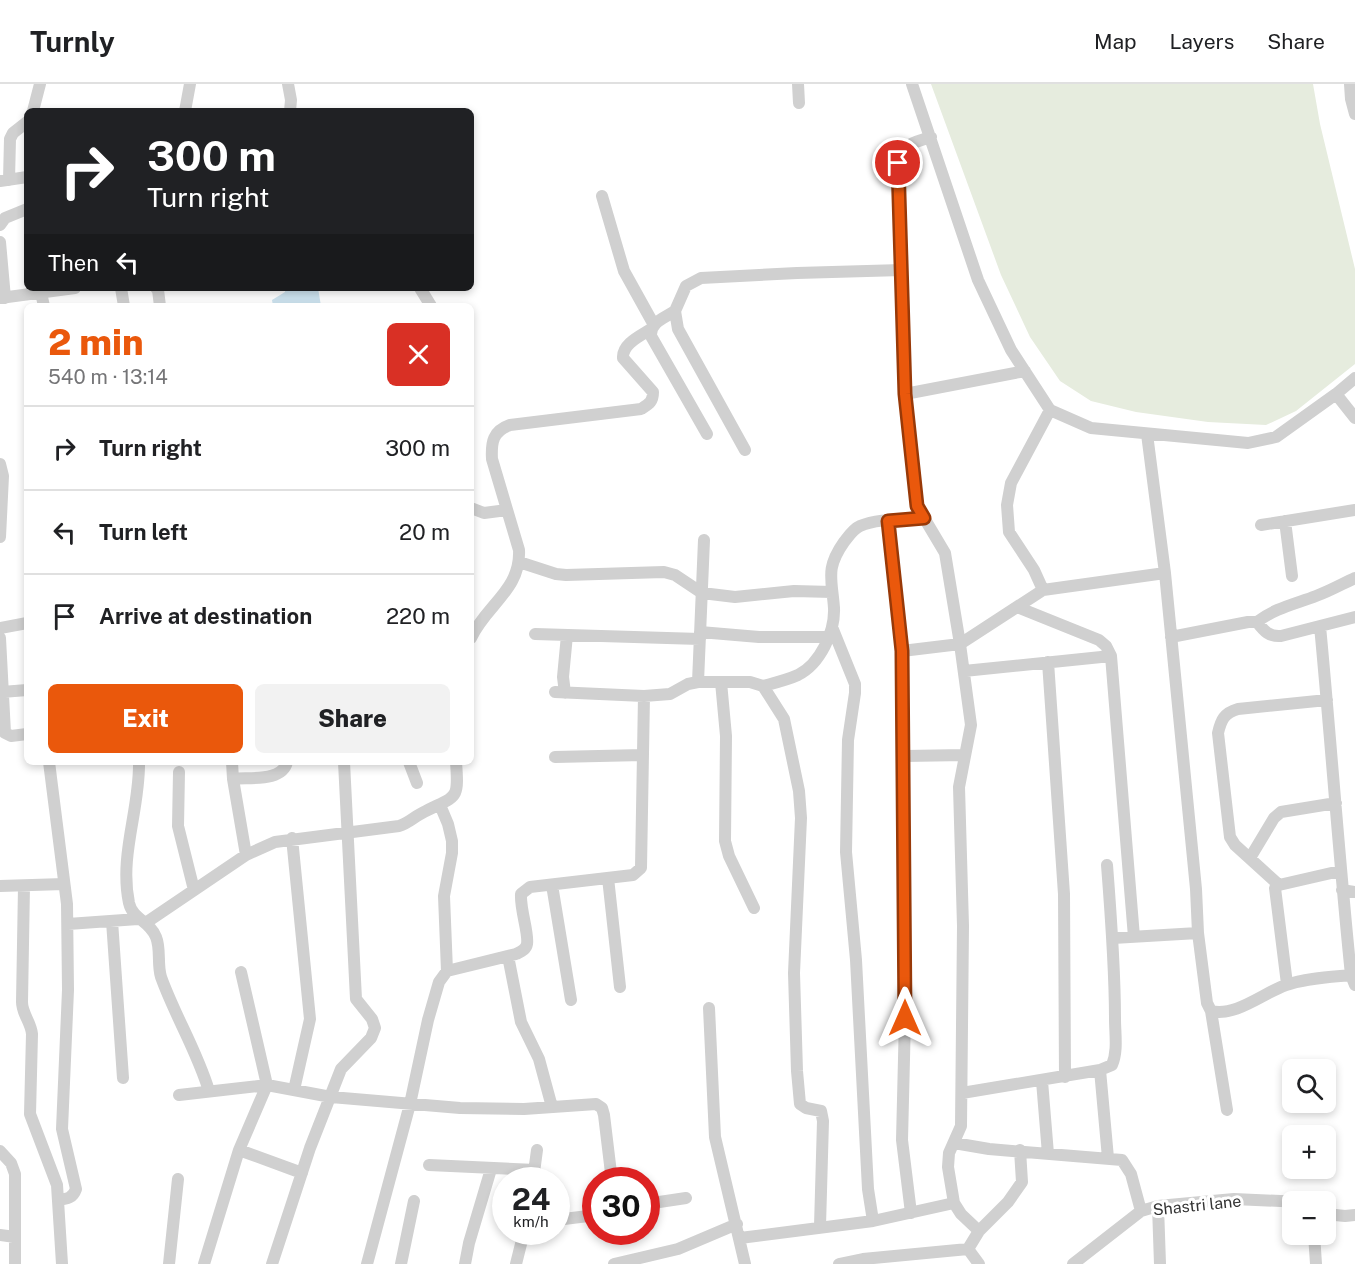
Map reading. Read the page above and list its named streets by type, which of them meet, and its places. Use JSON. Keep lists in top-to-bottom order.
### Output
{
  "streets": {
    "street": ["Shastri lane"]
  },
  "page": {
    "header": "Turnly",
    "nav": ["Map", "Layers", "Share"],
    "turn": ["300 m", "Turn right"],
    "then": "Then",
    "heading": ["2 min", "540 m · 13:14"],
    "list": [
      {
        "name": "Turn right",
        "value": "300 m"
      },
      {
        "name": "Turn left",
        "value": "20 m"
      },
      {
        "name": "Arrive at destination",
        "value": "220 m"
      }
    ],
    "buttons": ["Exit", "Share"],
    "map_buttons": ["+", "−"],
    "speed": "24 km/h",
    "limit": "30"
  }
}
